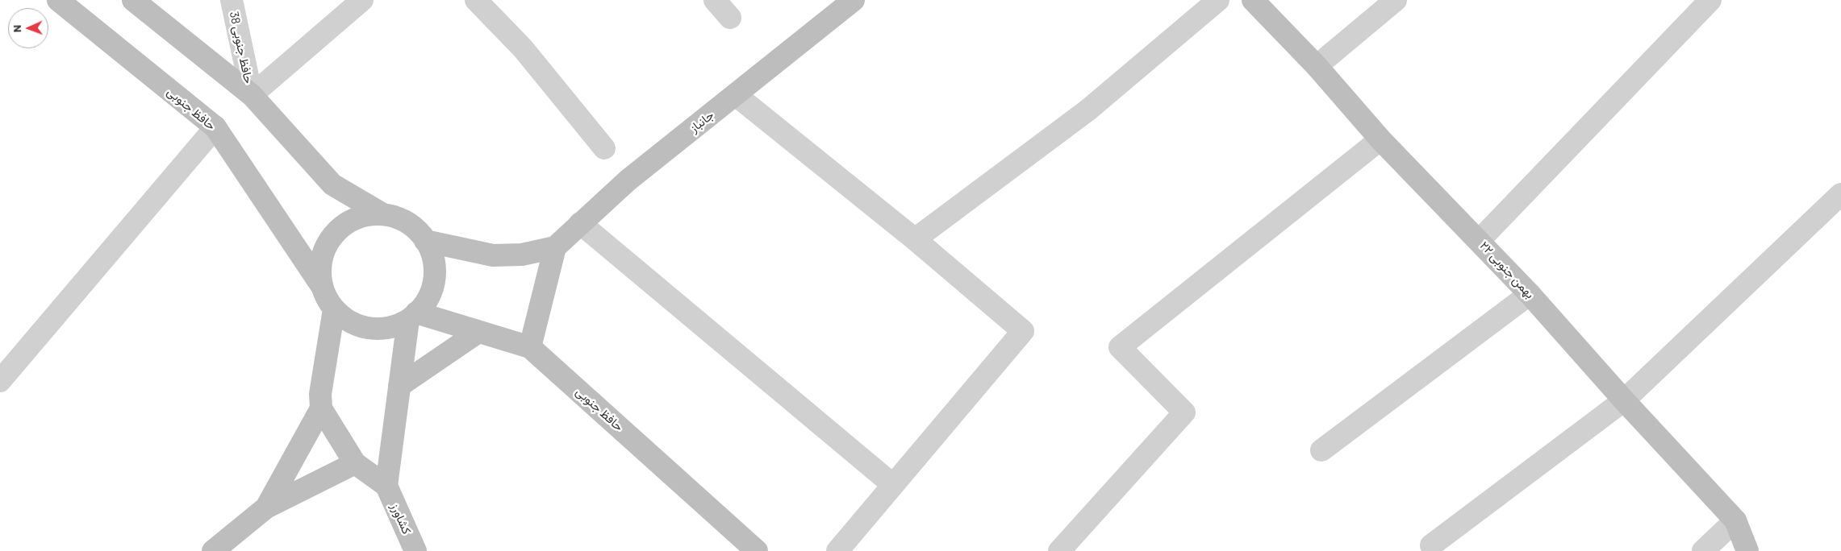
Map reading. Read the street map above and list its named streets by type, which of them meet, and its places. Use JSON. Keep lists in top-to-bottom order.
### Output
{
  "streets": {
    "street": [
      "حافظ جنوبی 38",
      "حافظ جنوبی",
      "جانباز",
      "۲۲ بهمن جنوبی",
      "کشاورز"
    ]
  },
  "north": "left"
}
